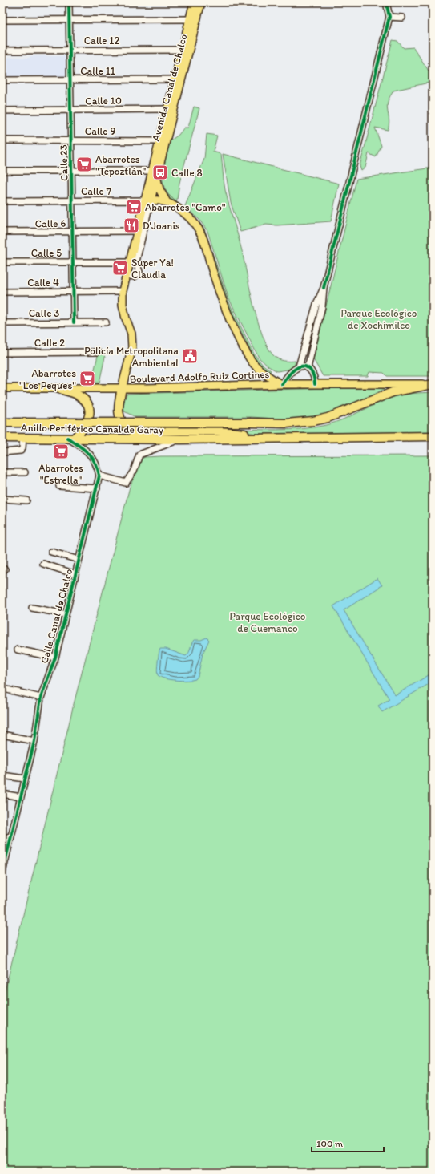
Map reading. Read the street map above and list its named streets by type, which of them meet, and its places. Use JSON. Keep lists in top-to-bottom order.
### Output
{
  "streets": {
    "highway": ["Anillo Periférico Canal de Garay"],
    "main road": ["Avenida Canal de Chalco", "Boulevard Adolfo Ruiz Cortines"],
    "street": [
      "Calle 12",
      "Calle 11",
      "Calle 10",
      "Calle 9",
      "Calle 23",
      "Calle 7",
      "Calle 6",
      "Calle 5",
      "Calle 4",
      "Calle 3",
      "Calle 2",
      "Calle Canal de Chalco"
    ]
  },
  "crossings": [
    ["Calle 12", "Avenida Canal de Chalco"],
    ["Calle 12", "Calle 23"],
    ["Calle 11", "Avenida Canal de Chalco"],
    ["Calle 11", "Calle 23"],
    ["Avenida Canal de Chalco", "Calle 10"],
    ["Avenida Canal de Chalco", "Calle 9"],
    ["Avenida Canal de Chalco", "Calle 7"],
    ["Avenida Canal de Chalco", "Calle 6"],
    ["Avenida Canal de Chalco", "Calle 5"],
    ["Avenida Canal de Chalco", "Calle 4"],
    ["Avenida Canal de Chalco", "Boulevard Adolfo Ruiz Cortines"],
    ["Calle 10", "Calle 23"],
    ["Calle 9", "Calle 23"],
    ["Calle 23", "Calle 7"],
    ["Calle 23", "Calle 6"],
    ["Calle 23", "Calle 5"],
    ["Calle 23", "Calle 4"],
    ["Calle 23", "Calle 3"],
    ["Anillo Periférico Canal de Garay", "Calle Canal de Chalco"]
  ],
  "parks": ["Parque Ecológico de Xochimilco", "Parque Ecológico de Cuemanco"],
  "places": {
    "supermarket": [
      "Abarrotes \"Tepoztlán\"",
      "Abarrotes \"Camo\"",
      "Super Ya! Claudia",
      "Abarrotes \"Los Peques\"",
      "Abarrotes \"Estrella\""
    ],
    "bus stop": ["Calle 8"],
    "restaurant": ["D'Joanis"],
    "public building": ["Policía Metropolitana Ambiental"]
  },
  "scale_bar": "100 m"
}
